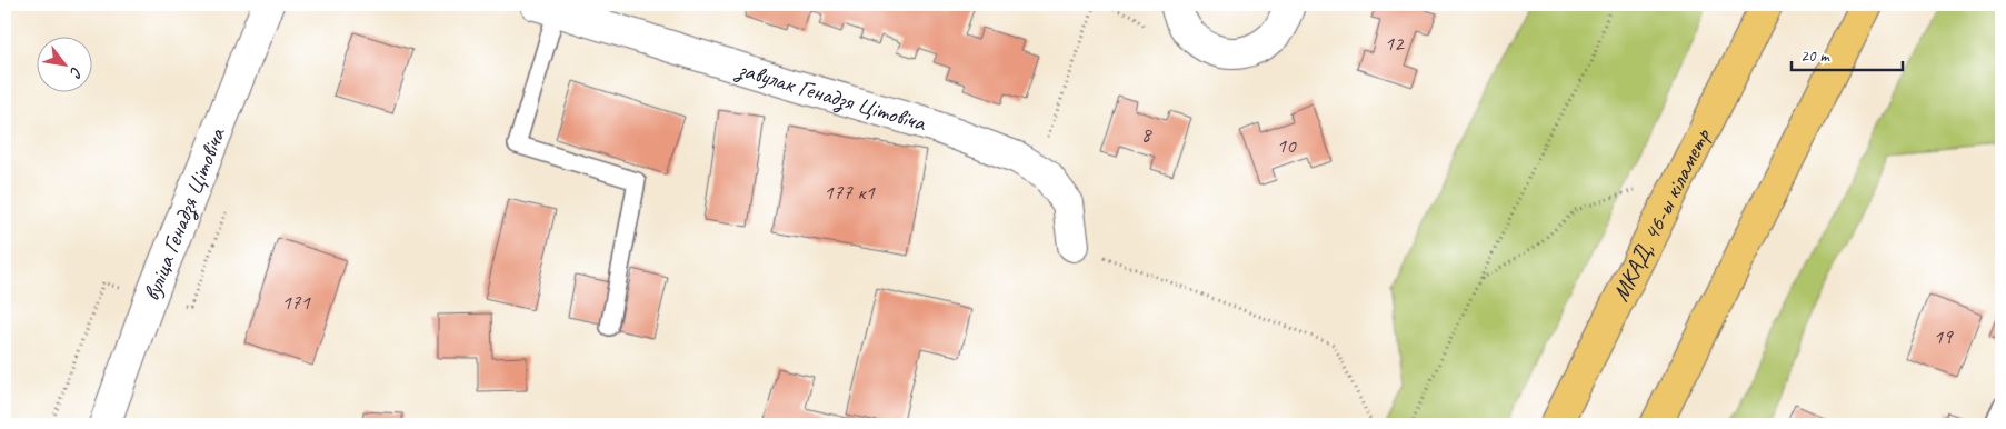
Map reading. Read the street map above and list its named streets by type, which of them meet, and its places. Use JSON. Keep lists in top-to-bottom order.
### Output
{
  "streets": {
    "highway": ["МКАД, 46-ы кіламетр"],
    "street": ["завулак Генадзя Цітовіча", "вуліца Генадзя Цітовіча"]
  },
  "house_numbers": [
    "12",
    "8",
    "10",
    "177 к1",
    "171",
    "19"
  ],
  "scale_bar": "20 m",
  "north": "bottom right"
}
